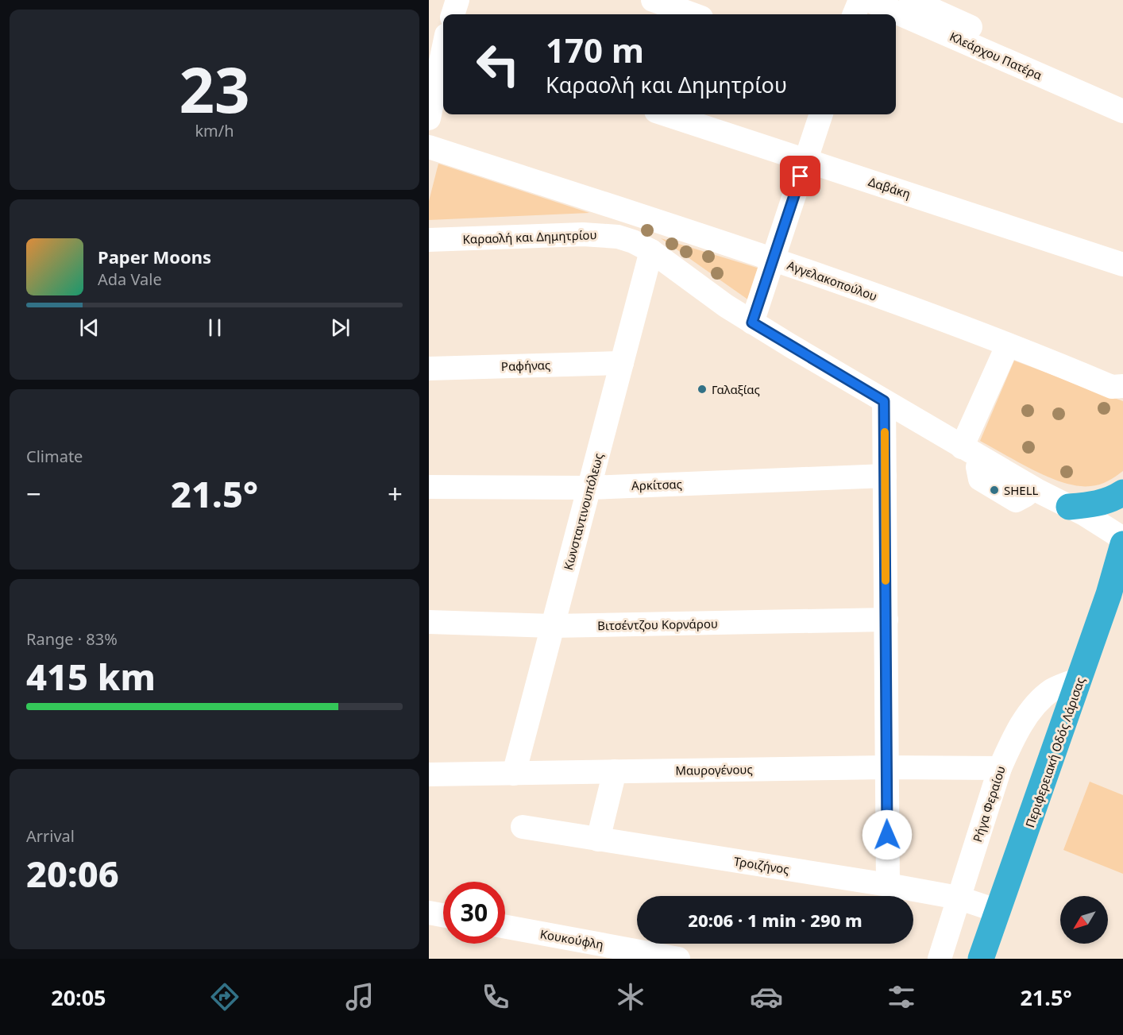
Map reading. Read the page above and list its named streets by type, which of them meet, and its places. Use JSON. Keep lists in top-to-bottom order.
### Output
{
  "streets": {
    "highway": ["Περιφερειακή Οδός Λάρισας"],
    "street": [
      "Κλεάρχου Πατέρα",
      "Δαβάκη",
      "Καραολή και Δημητρίου",
      "Αγγελακοπούλου",
      "Ραφήνας",
      "Αρκίτσας",
      "Κωνσταντινουπόλεως",
      "Βιτσέντζου Κορνάρου",
      "Μαυρογένους",
      "Ρήγα Φεραίου",
      "Τρoιζήνος",
      "Κουκούφλη"
    ]
  },
  "crossings": [
    ["Καραολή και Δημητρίου", "Κωνσταντινουπόλεως"],
    ["Ραφήνας", "Κωνσταντινουπόλεως"],
    ["Αρκίτσας", "Κωνσταντινουπόλεως"],
    ["Κωνσταντινουπόλεως", "Βιτσέντζου Κορνάρου"],
    ["Κωνσταντινουπόλεως", "Μαυρογένους"],
    ["Περιφερειακή Οδός Λάρισας", "Ρήγα Φεραίου"],
    ["Περιφερειακή Οδός Λάρισας", "Τρoιζήνος"],
    ["Μαυρογένους", "Ρήγα Φεραίου"],
    ["Ρήγα Φεραίου", "Τρoιζήνος"]
  ],
  "places": ["Γαλαξίας", "SHELL"],
  "north": "bottom left",
  "page": {
    "tile": [
      ["23", "km/h"],
      "Climate",
      ["Range · 83%", "415 km"],
      ["Arrival", "20:06"]
    ],
    "turn": ["170 m", "Καραολή και Δημητρίου"],
    "song": ["Paper Moons", "Ada Vale"],
    "heat": ["−", "21.5°", "+"],
    "limit": "30",
    "trip": "20:06 · 1 min · 290 m",
    "tabs": ["20:05", "21.5°"]
  }
}
